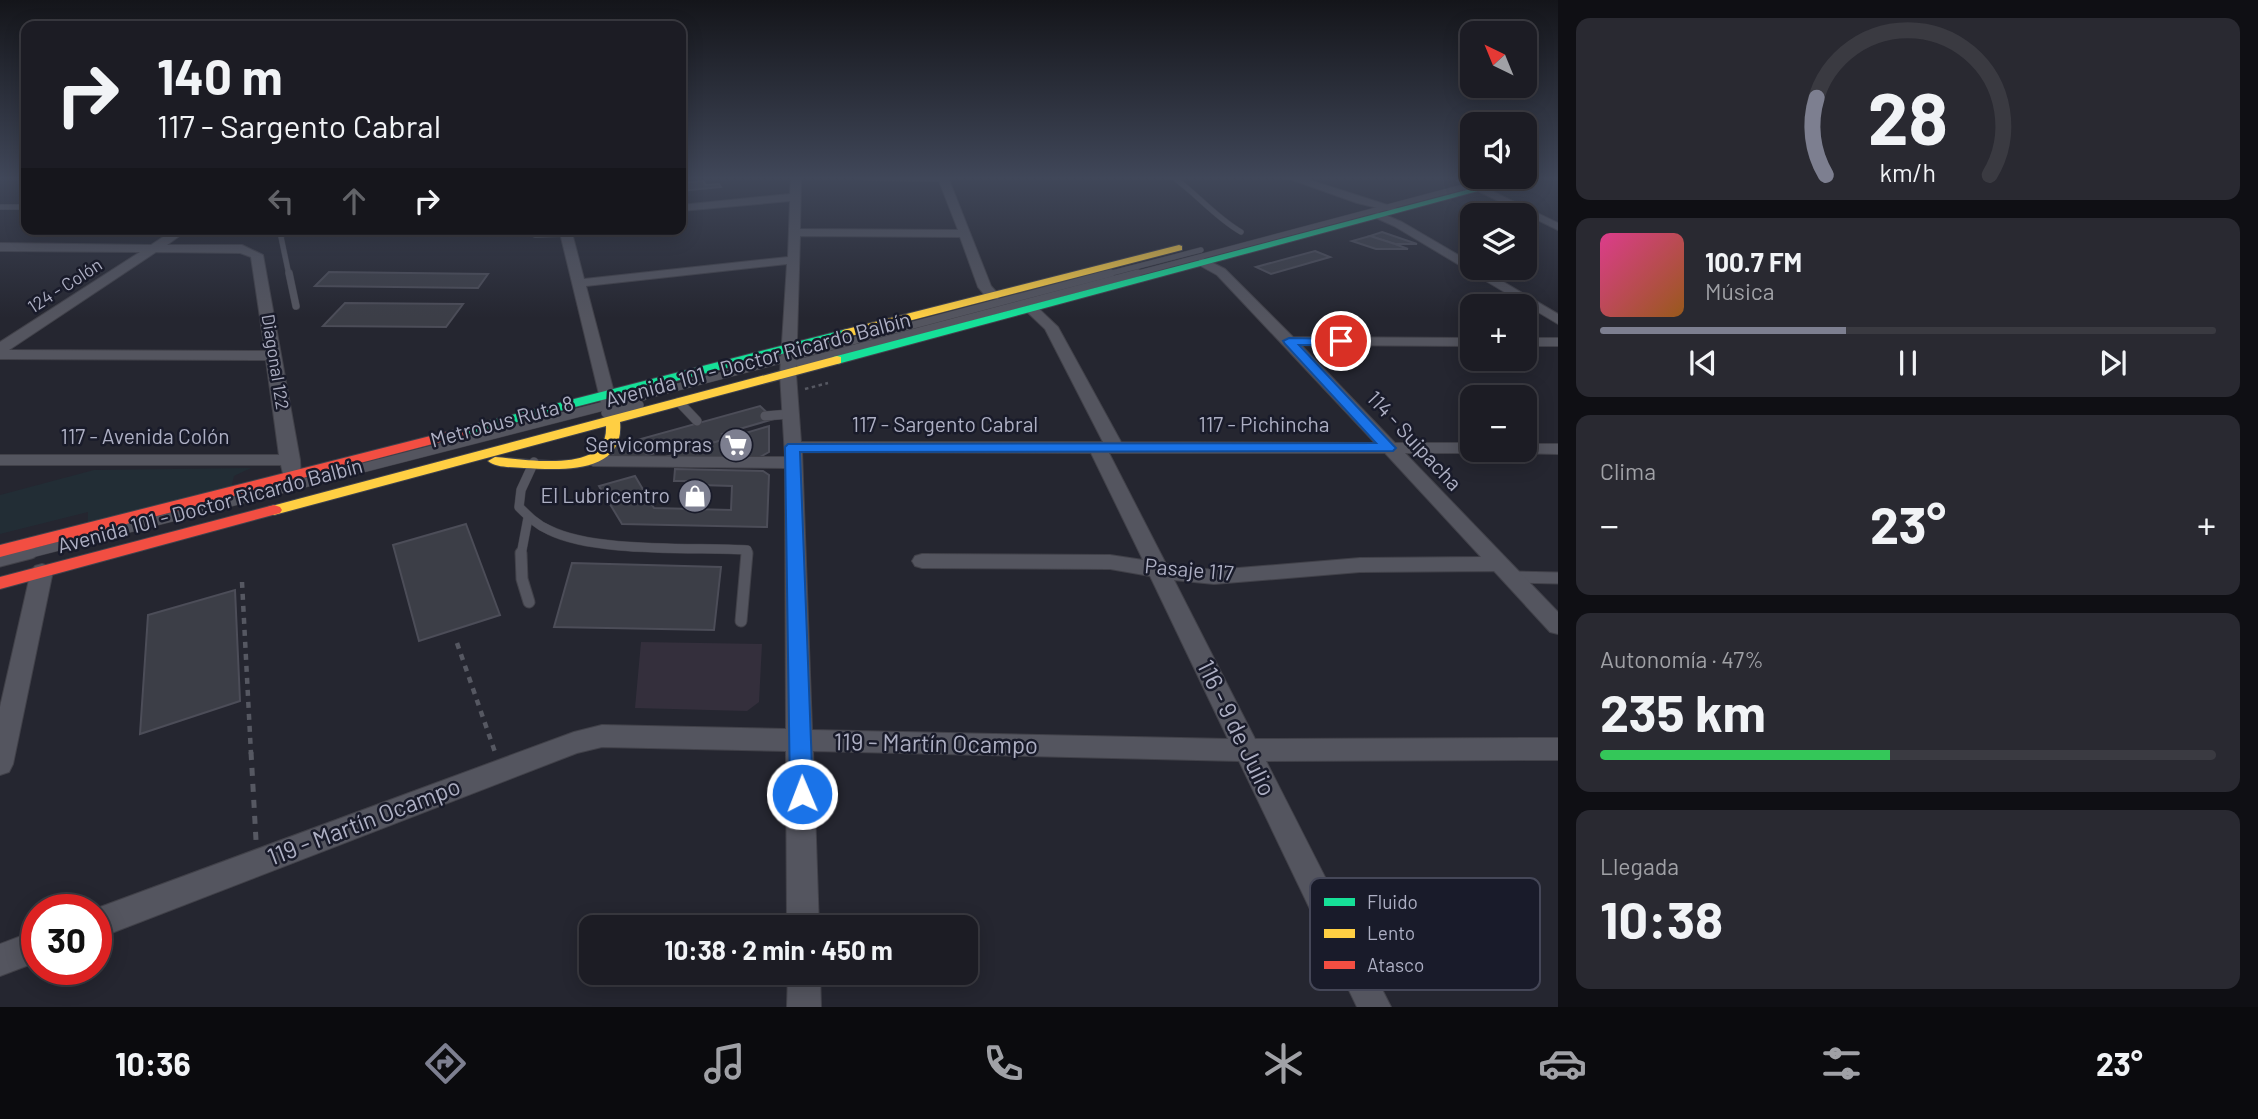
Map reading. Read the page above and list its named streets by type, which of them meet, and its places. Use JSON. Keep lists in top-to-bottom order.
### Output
{
  "streets": {
    "main road": ["Avenida 101 - Doctor Ricardo Balbín"],
    "street": [
      "124 - Colón",
      "Diagonal 122",
      "117 - Sargento Cabral",
      "117 - Pichincha",
      "117 - Avenida Colón",
      "114 - Suipacha",
      "Pasaje 117",
      "116 - 9 de Julio",
      "119 - Martín Ocampo"
    ],
    "lane": ["Metrobus Ruta 8"]
  },
  "crossings": [
    ["124 - Colón", "Diagonal 122"],
    ["Avenida 101 - Doctor Ricardo Balbín", "Diagonal 122"],
    ["Avenida 101 - Doctor Ricardo Balbín", "Metrobus Ruta 8"],
    ["Avenida 101 - Doctor Ricardo Balbín", "117 - Avenida Colón"],
    ["Avenida 101 - Doctor Ricardo Balbín", "114 - Suipacha"],
    ["Avenida 101 - Doctor Ricardo Balbín", "116 - 9 de Julio"],
    ["Diagonal 122", "117 - Avenida Colón"],
    ["117 - Sargento Cabral", "117 - Pichincha"],
    ["117 - Sargento Cabral", "116 - 9 de Julio"],
    ["117 - Pichincha", "114 - Suipacha"],
    ["117 - Pichincha", "116 - 9 de Julio"],
    ["114 - Suipacha", "Pasaje 117"],
    ["Pasaje 117", "116 - 9 de Julio"],
    ["116 - 9 de Julio", "119 - Martín Ocampo"]
  ],
  "places": {
    "supermarket": ["Servicompras"],
    "shop": ["El Lubricentro"]
  },
  "legend": ["Fluido", "Lento", "Atasco"],
  "north": "top left",
  "page": {
    "map_buttons": ["+", "−"],
    "turn": ["140 m", "117 - Sargento Cabral"],
    "song": ["100.7 FM", "Música"],
    "tile": [
      "Clima",
      ["Autonomía · 47%", "235 km"],
      ["Llegada", "10:38"]
    ],
    "heat": ["−", "23°", "+"],
    "limit": "30",
    "trip": "10:38 · 2 min · 450 m",
    "tabs": ["10:36", "23°"],
    "gauge": ["28", "km/h"]
  }
}
